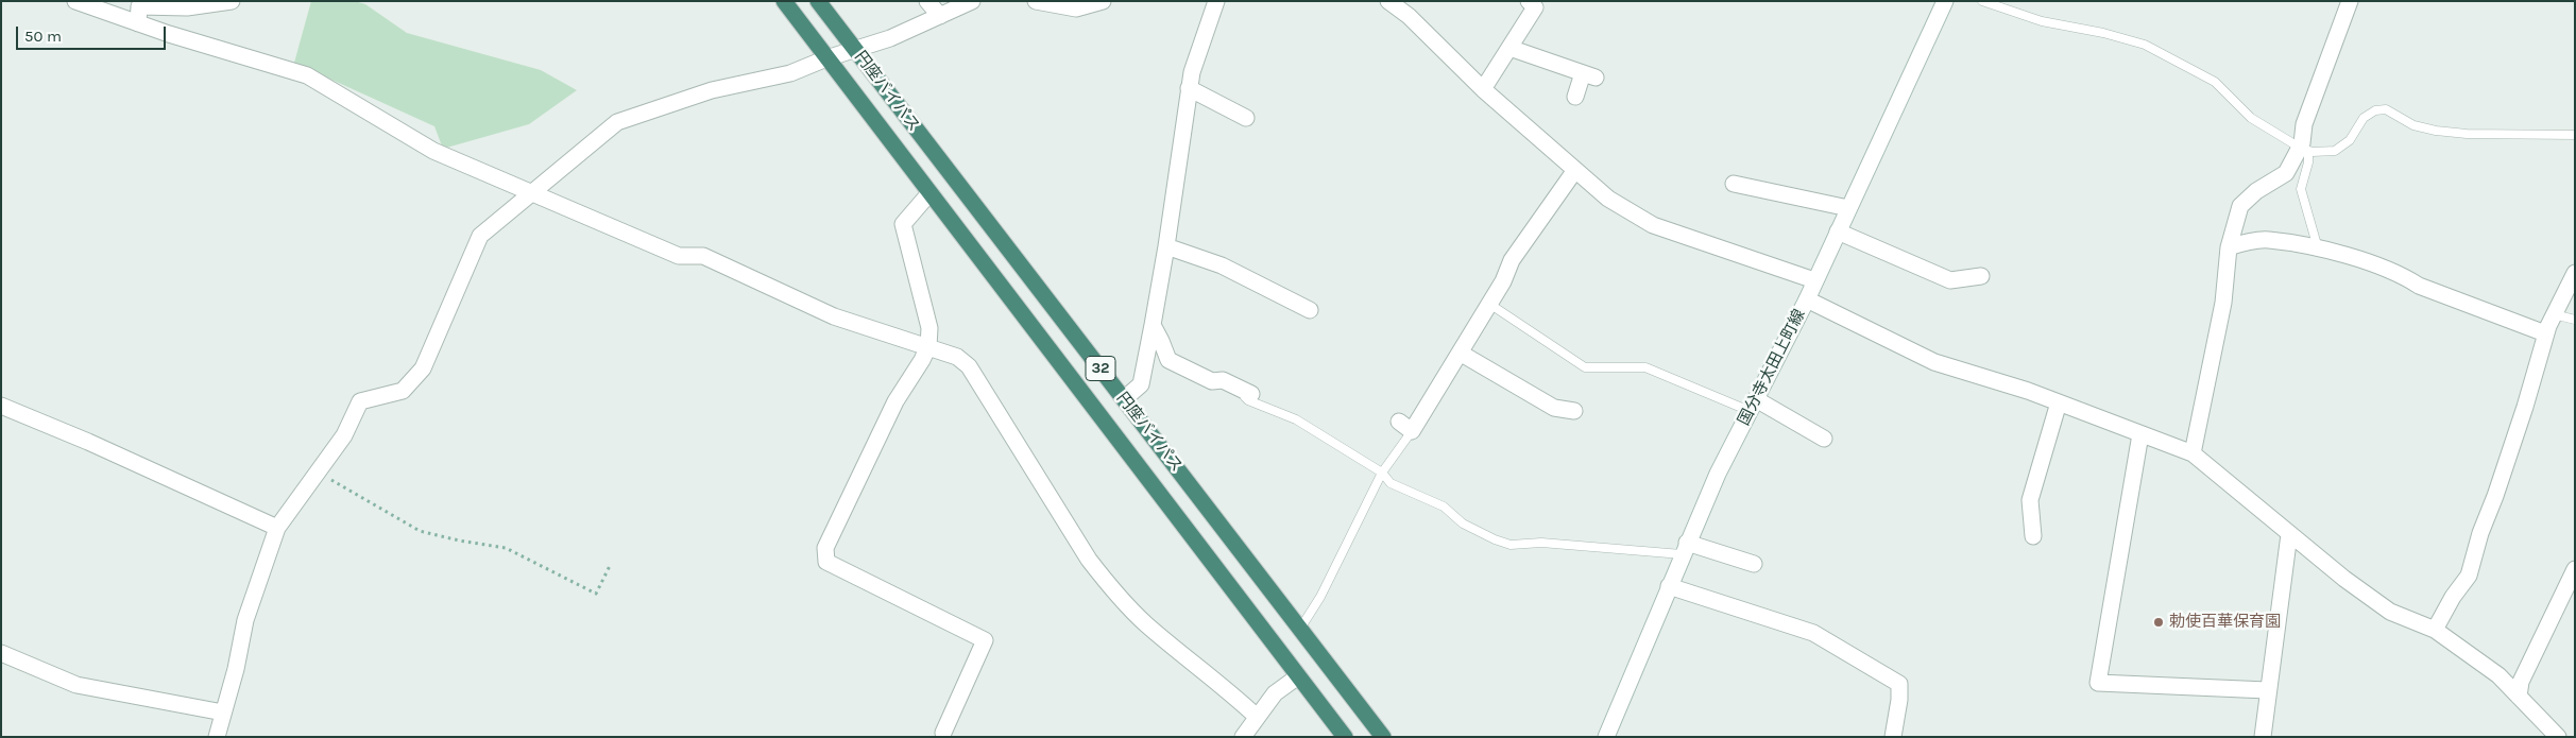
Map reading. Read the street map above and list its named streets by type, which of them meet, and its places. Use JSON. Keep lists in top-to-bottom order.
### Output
{
  "streets": {
    "highway": ["円座バイパス", "32"],
    "street": ["国分寺太田上町線"]
  },
  "places": ["勅使百華保育園"],
  "scale_bar": "50 m"
}
